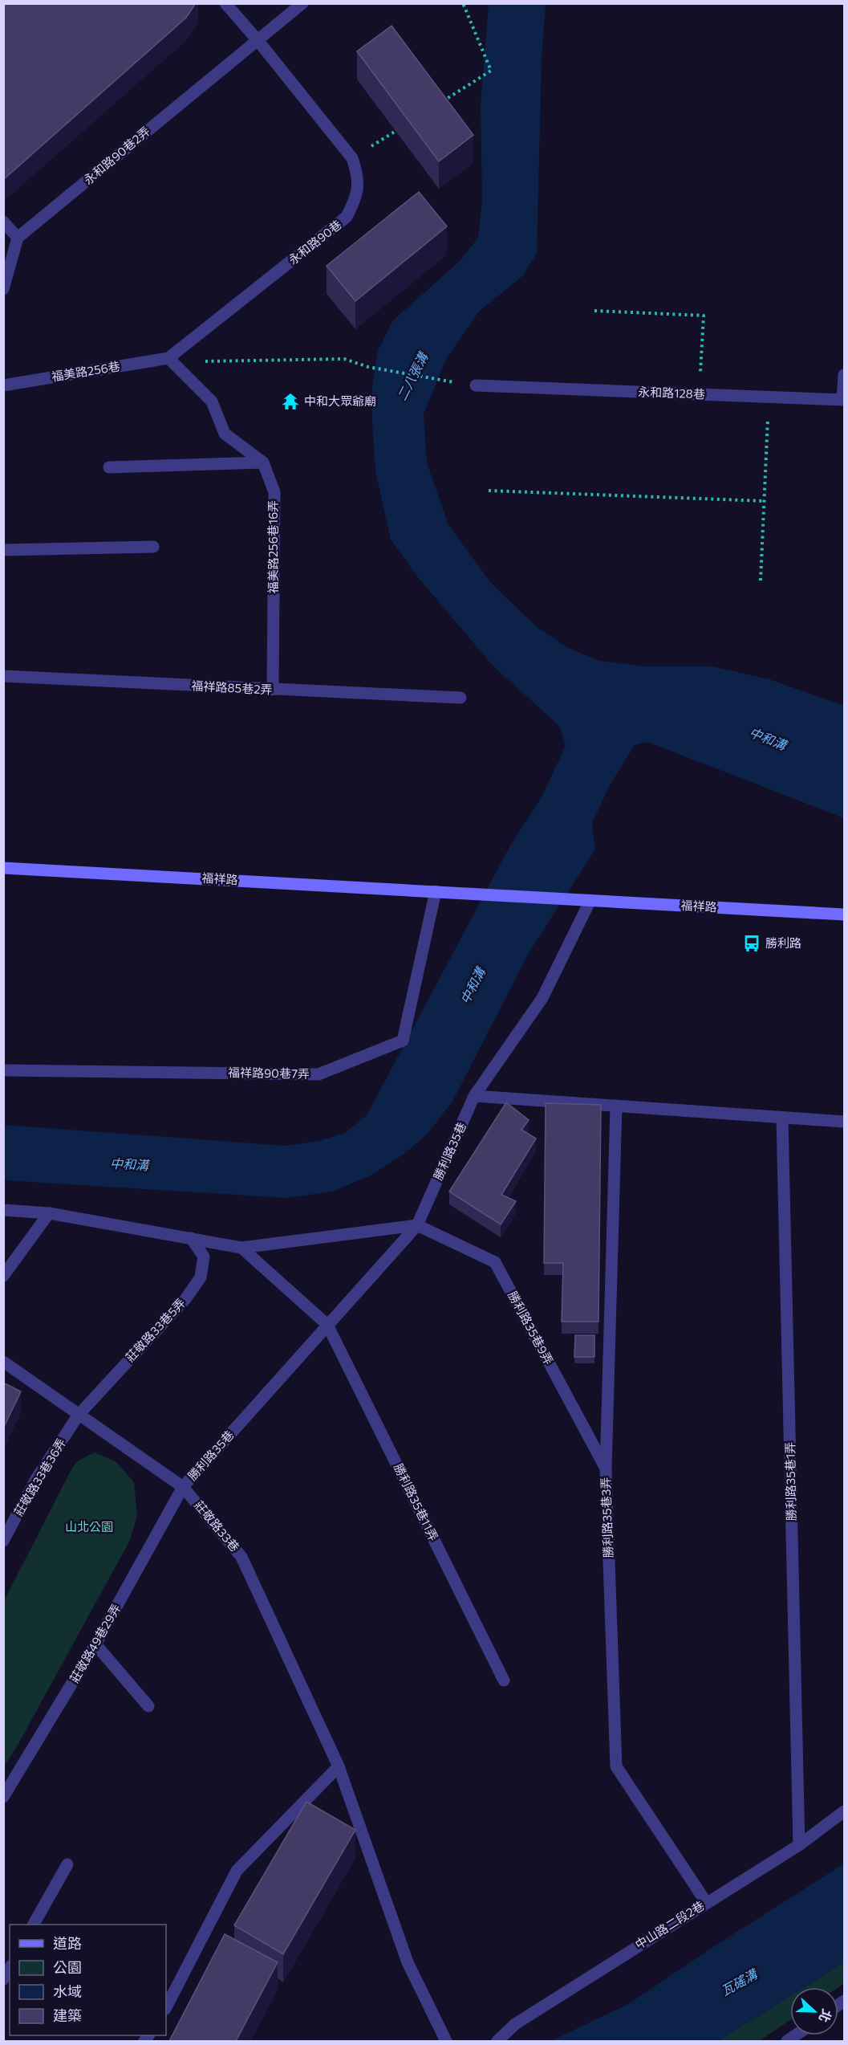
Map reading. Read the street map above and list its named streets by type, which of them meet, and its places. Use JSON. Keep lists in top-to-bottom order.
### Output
{
  "streets": {
    "street": ["福祥路"],
    "lane": [
      "永和路90巷2弄",
      "永和路90巷",
      "福美路256巷",
      "永和路128巷",
      "福美路256巷16弄",
      "福祥路85巷2弄",
      "福祥路90巷7弄",
      "勝利路35巷",
      "勝利路35巷9弄",
      "莊敬路33巷5弄",
      "莊敬路33巷36弄",
      "勝利路35巷1弄",
      "勝利路35巷11弄",
      "勝利路35巷3弄",
      "莊敬路33巷",
      "莊敬路49巷29弄",
      "中山路二段2巷"
    ]
  },
  "crossings": [
    ["永和路90巷2弄", "永和路90巷"],
    ["永和路90巷", "福美路256巷"],
    ["福美路256巷16弄", "福祥路85巷2弄"],
    ["福祥路", "福祥路90巷7弄"],
    ["福祥路", "勝利路35巷"],
    ["勝利路35巷", "勝利路35巷9弄"],
    ["勝利路35巷", "勝利路35巷11弄"],
    ["勝利路35巷", "莊敬路33巷"],
    ["勝利路35巷", "莊敬路49巷29弄"],
    ["勝利路35巷9弄", "勝利路35巷3弄"],
    ["莊敬路33巷5弄", "莊敬路33巷36弄"],
    ["莊敬路33巷5弄", "莊敬路33巷"],
    ["莊敬路33巷36弄", "莊敬路33巷"],
    ["勝利路35巷1弄", "中山路二段2巷"],
    ["勝利路35巷3弄", "中山路二段2巷"],
    ["莊敬路33巷", "莊敬路49巷29弄"]
  ],
  "water": ["二八張溝", "中和溝", "瓦磘溝"],
  "parks": ["山北公園"],
  "places": {
    "temple": ["中和大眾爺廟"],
    "bus stop": ["勝利路"]
  },
  "legend": [
    "道路",
    "公園",
    "水域",
    "建築"
  ],
  "north": "right"
}
